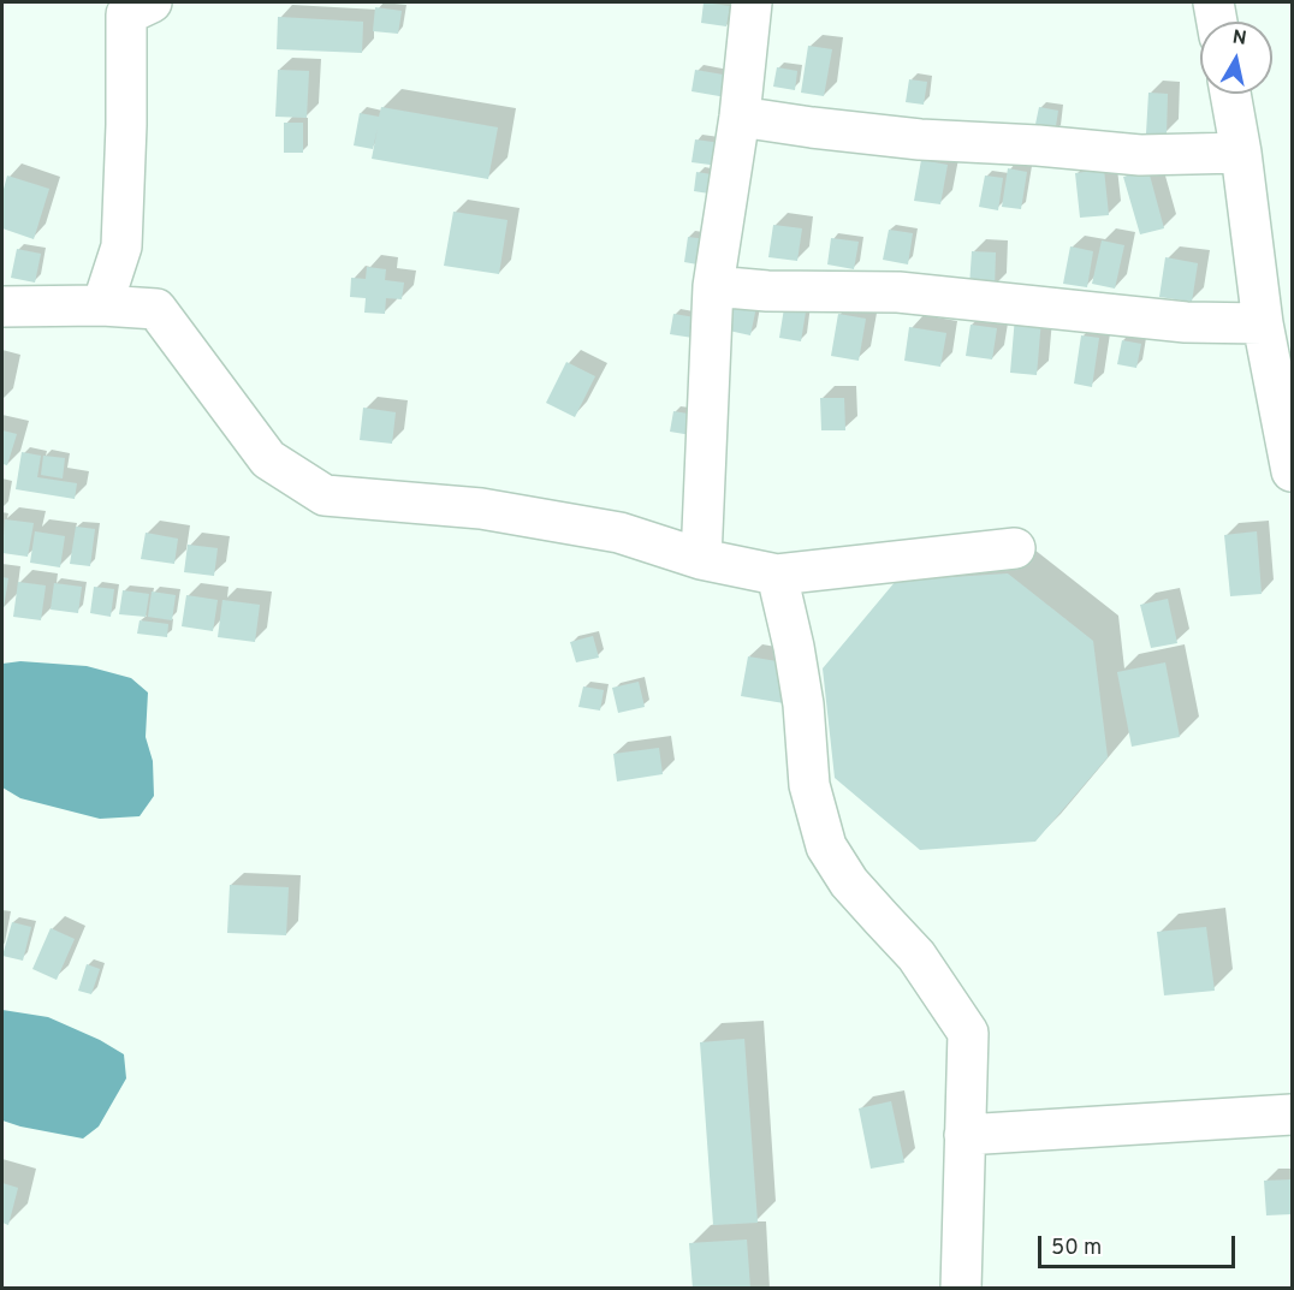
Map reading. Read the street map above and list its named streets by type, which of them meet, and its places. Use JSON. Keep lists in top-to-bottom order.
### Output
{
  "scale_bar": "50 m",
  "north": "top"
}
